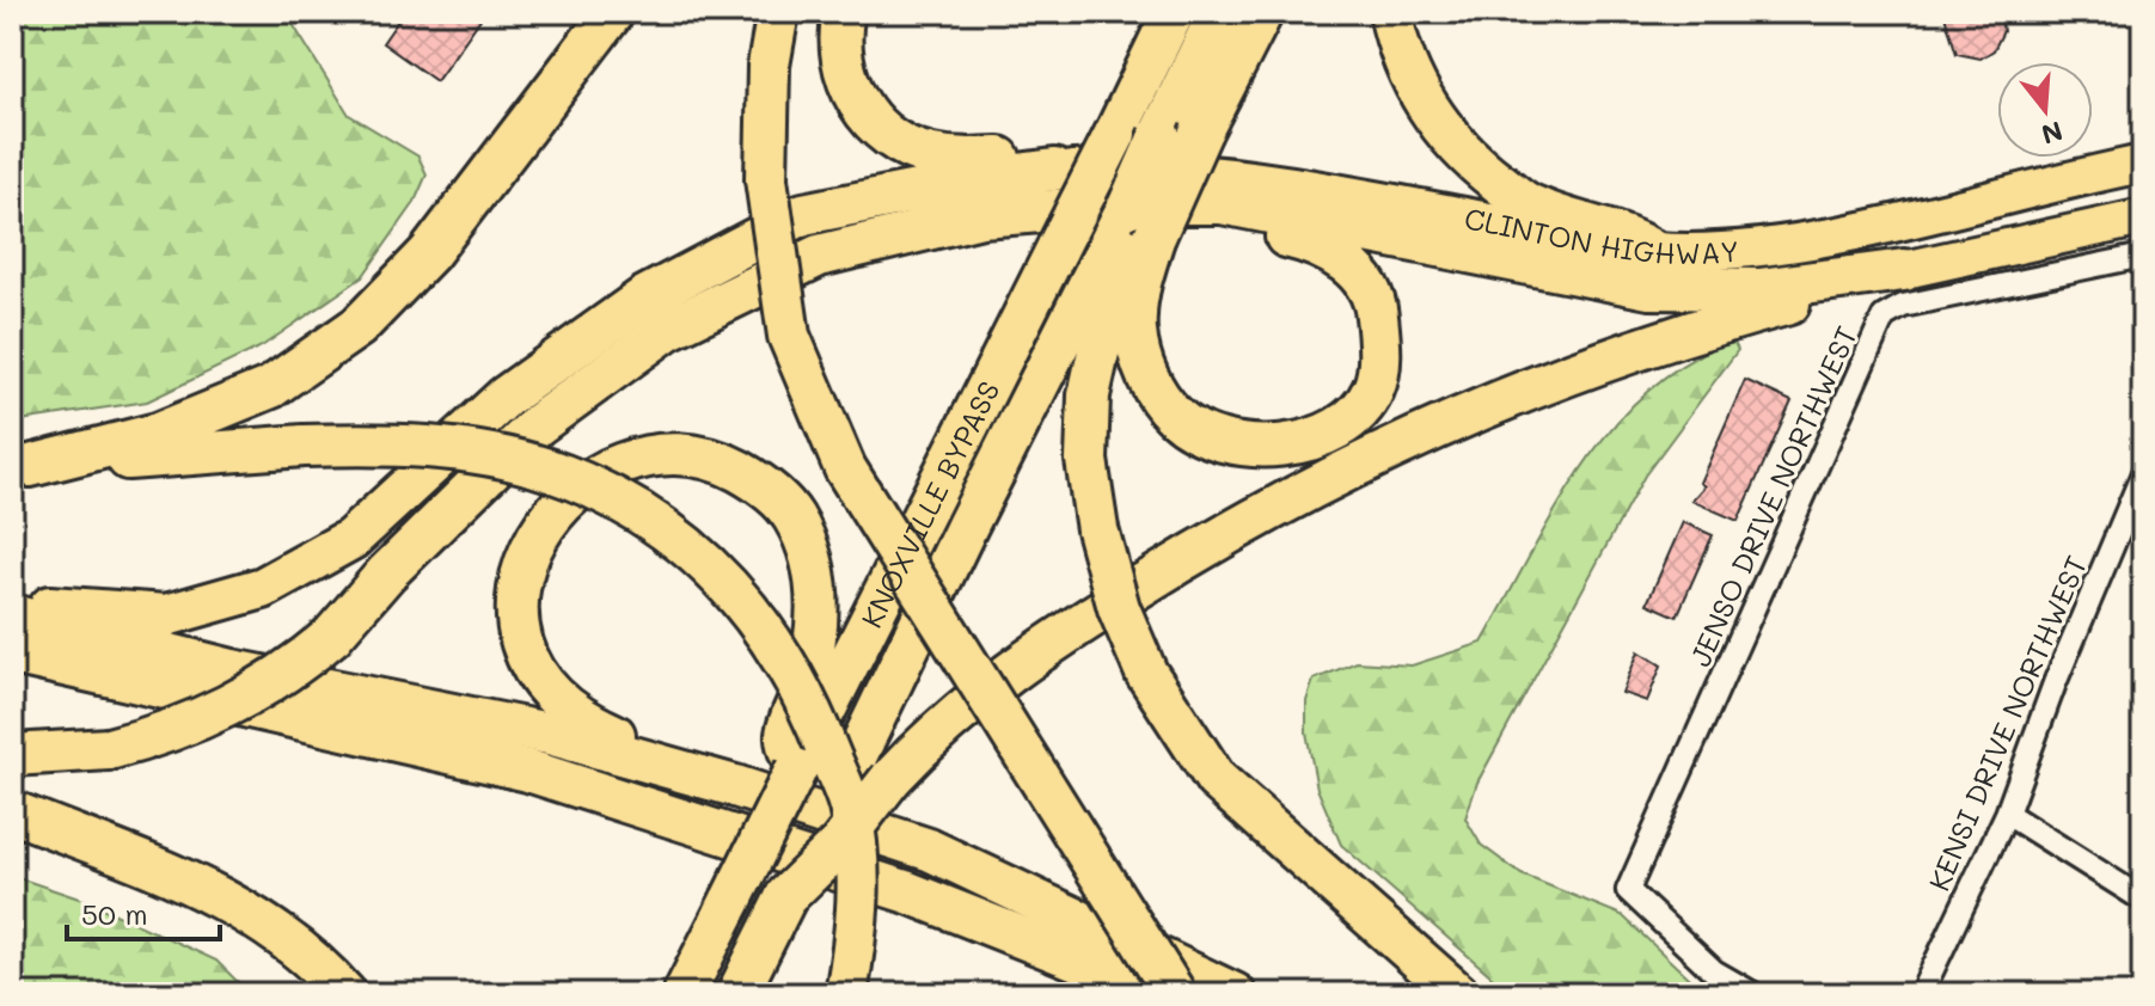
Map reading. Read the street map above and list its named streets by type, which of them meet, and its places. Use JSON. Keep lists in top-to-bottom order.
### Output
{
  "streets": {
    "highway": ["CLINTON HIGHWAY", "KNOXVILLE BYPASS"],
    "street": ["JENSO DRIVE NORTHWEST", "KENSI DRIVE NORTHWEST"]
  },
  "scale_bar": "50 m",
  "north": "bottom"
}
